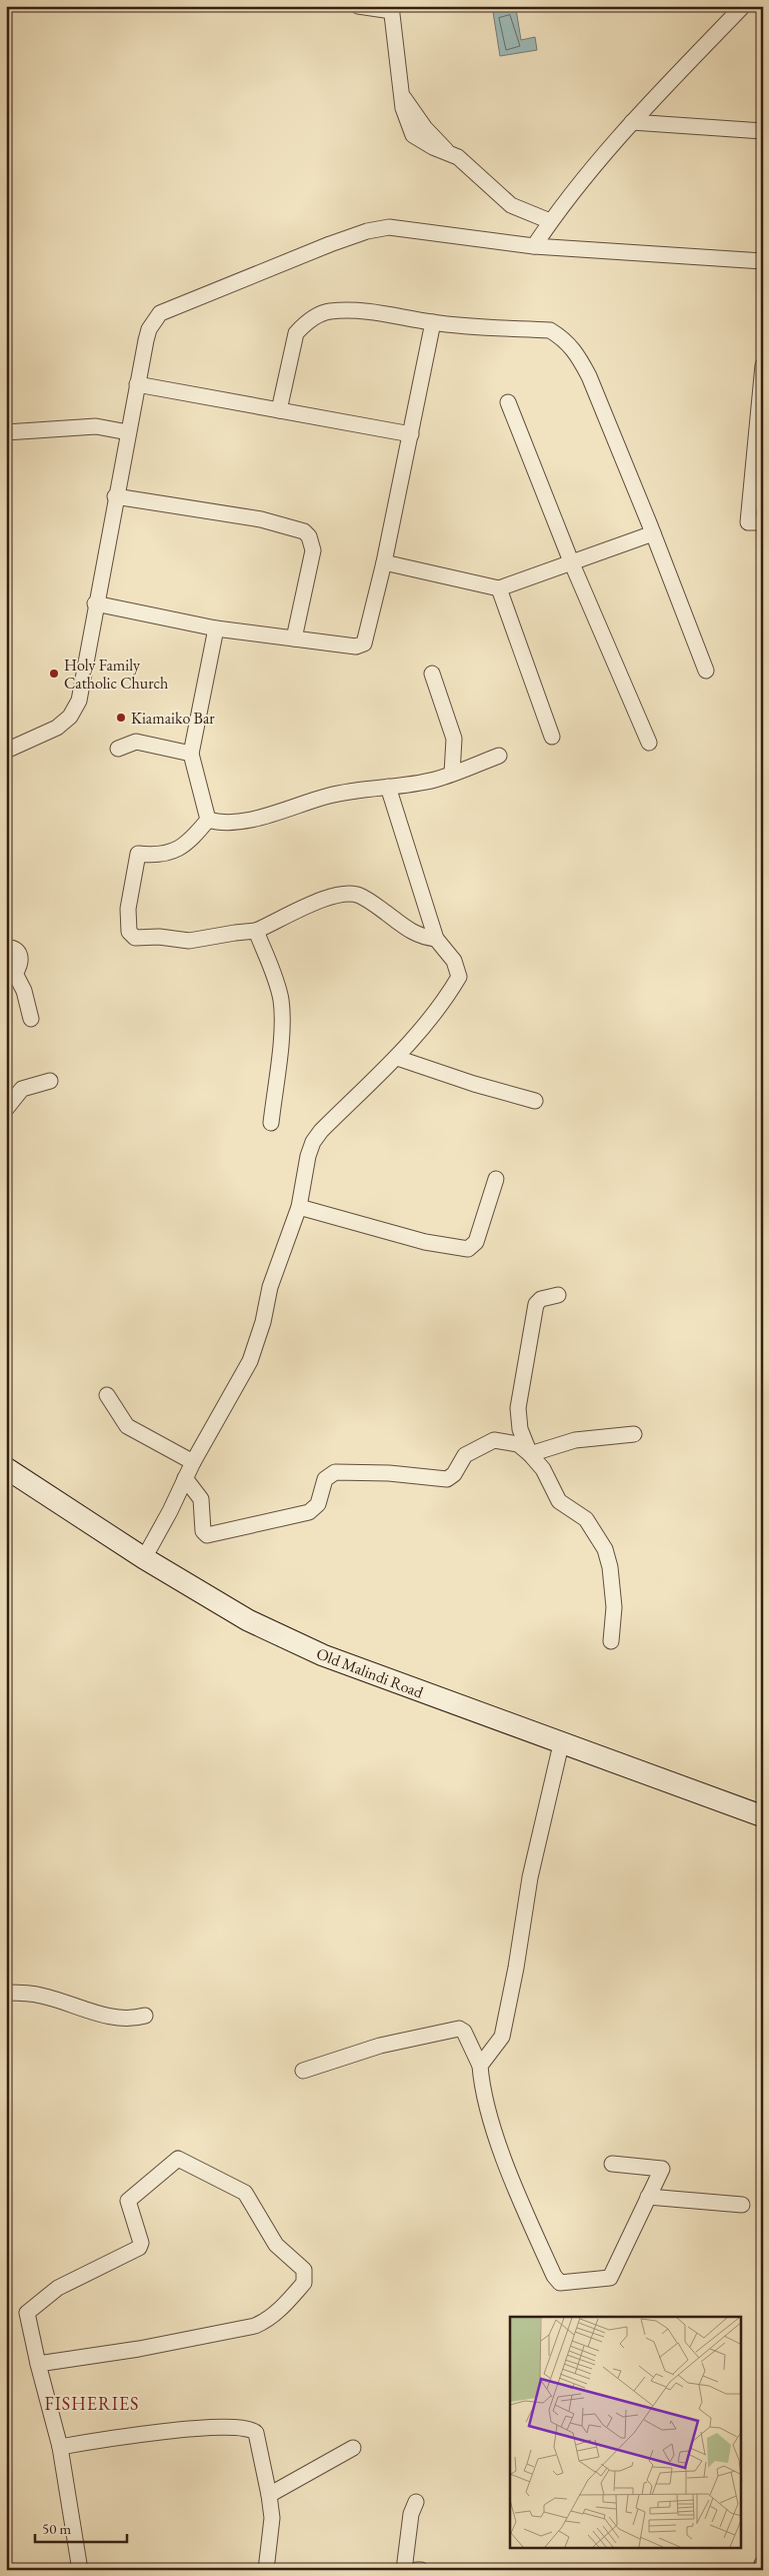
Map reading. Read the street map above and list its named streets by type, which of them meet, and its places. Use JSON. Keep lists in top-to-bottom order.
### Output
{
  "streets": {
    "main road": ["Old Malindi Road"]
  },
  "districts": ["FISHERIES"],
  "places": ["Holy Family Catholic Church", "Kiamaiko Bar"],
  "scale_bar": "50 m"
}
